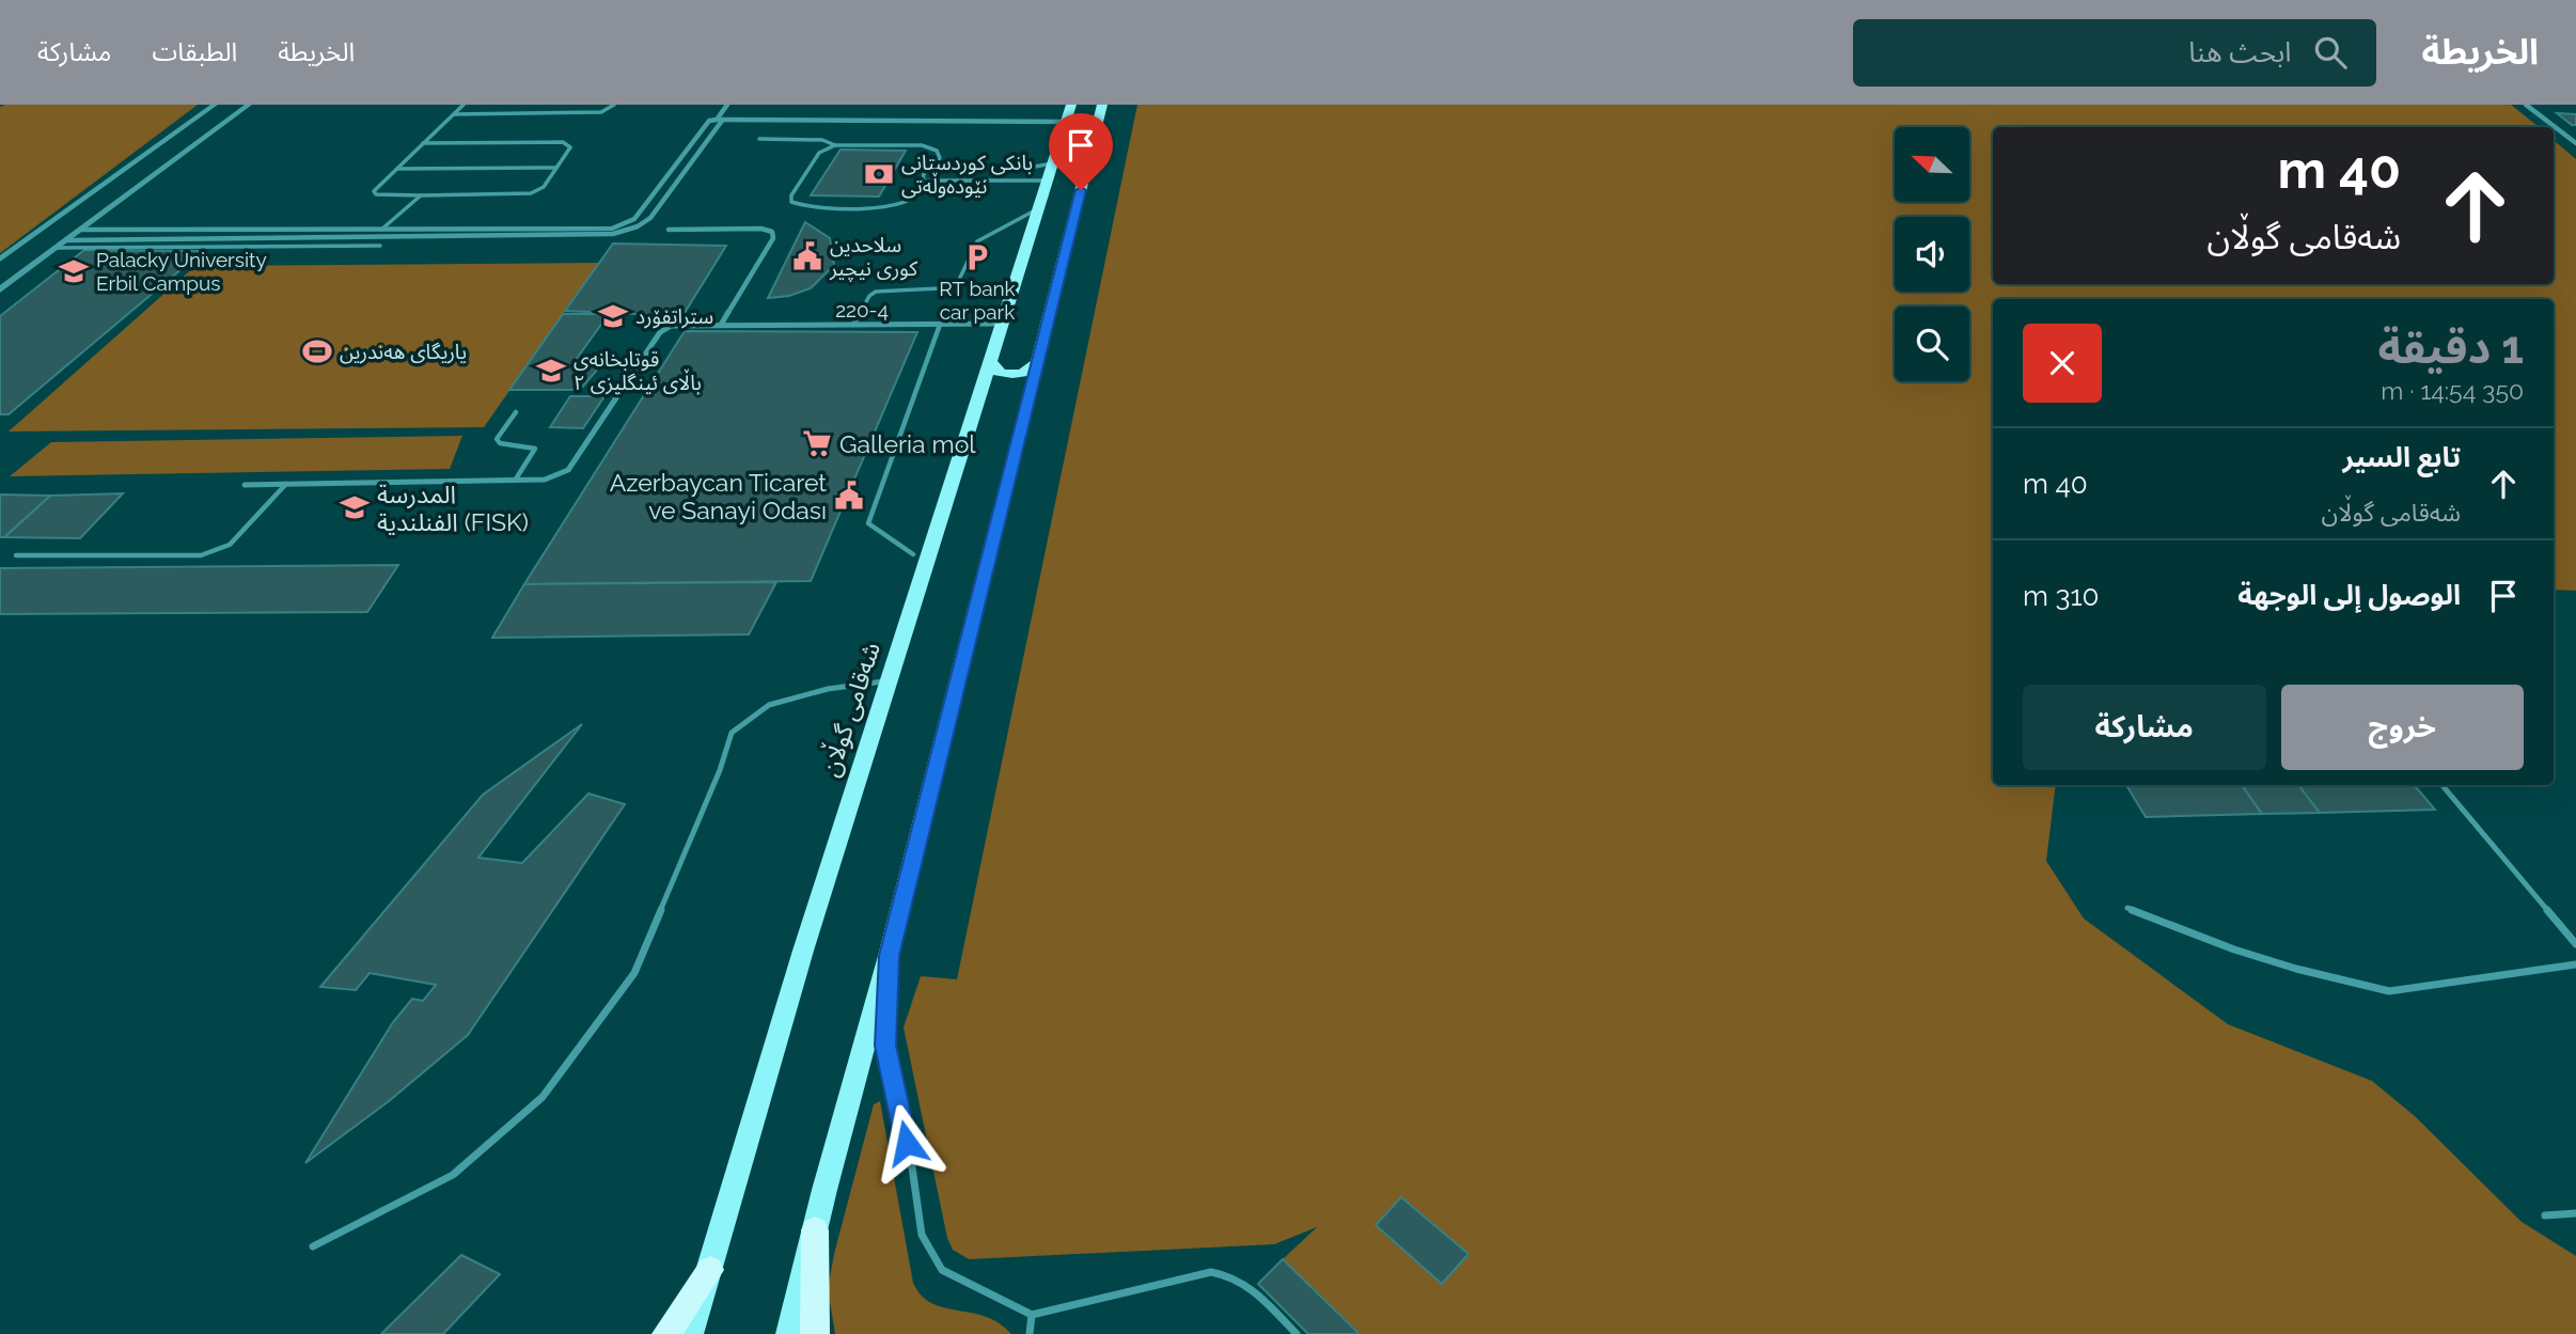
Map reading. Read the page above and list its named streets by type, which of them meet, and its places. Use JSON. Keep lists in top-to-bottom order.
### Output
{
  "streets": {
    "main road": ["شەقامی گوڵان"],
    "street": ["220-4"]
  },
  "crossings": [
    ["220-4", "شەقامی گوڵان"]
  ],
  "places": {
    "bank": ["بانکی کوردستانی نێودەوڵەتی"],
    "public building": ["سلاحدین كوری نیچیر", "Azerbaycan Ticaret ve Sanayi Odası"],
    "parking": ["RT bank car park"],
    "school or university": [
      "Palacky University Erbil Campus",
      "ستراتفۆرد",
      "قوتابخانەی باڵای ئینگلیزی ۲",
      "المدرسة الفنلندية (FISK)"
    ],
    "sports": ["یاریگای هەندرین"],
    "supermarket": ["Galleria mol"]
  },
  "north": "top left",
  "page": {
    "header": "الخريطة",
    "search": "ابحث هنا",
    "nav": ["الخريطة", "الطبقات", "مشاركة"],
    "turn": ["40 m", "شەقامی گوڵان"],
    "heading": ["1 دقيقة", "350 m · 14:54"],
    "list": [
      {
        "name": "تابع السير",
        "note": "شەقامی گوڵان",
        "value": "40 m"
      },
      {
        "name": "الوصول إلى الوجهة",
        "value": "310 m"
      }
    ],
    "buttons": ["خروج", "مشاركة"]
  }
}
